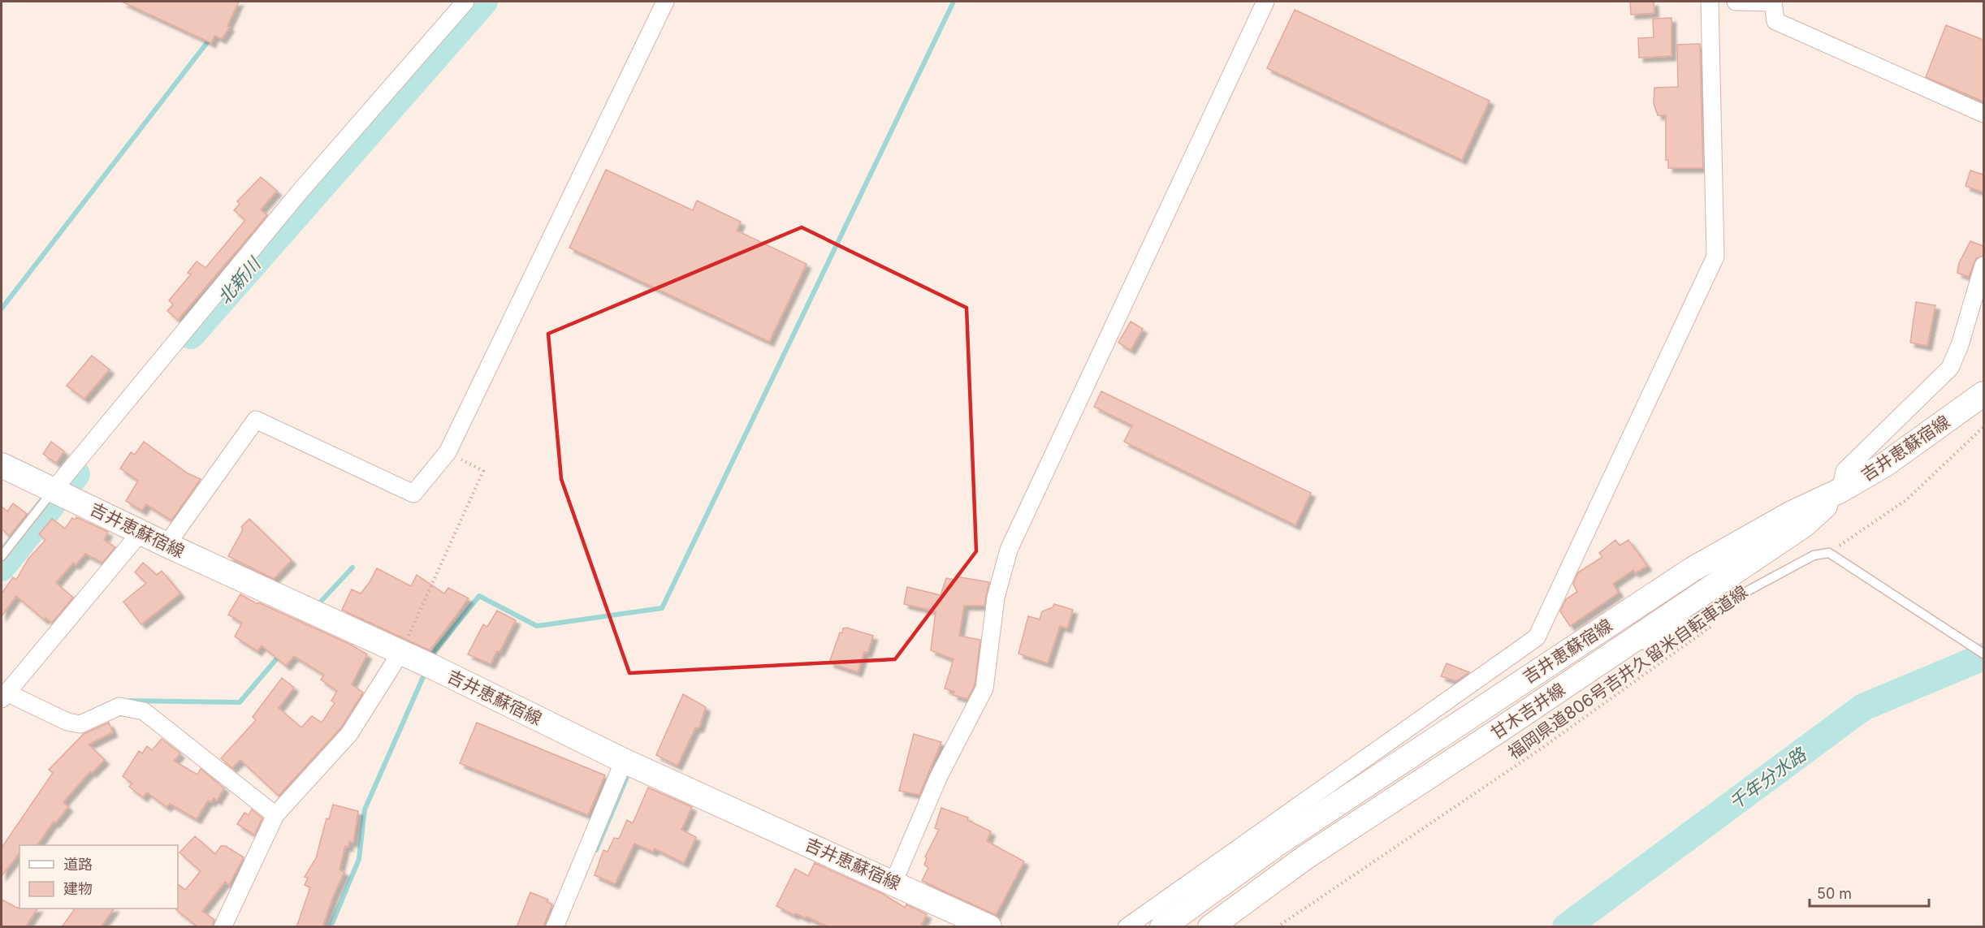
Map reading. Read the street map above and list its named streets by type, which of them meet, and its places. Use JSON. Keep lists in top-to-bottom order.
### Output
{
  "streets": {
    "main road": ["吉井恵蘇宿線", "甘木吉井線"],
    "path": ["福岡県道806号吉井久留米自転車道線"]
  },
  "crossings": [
    ["吉井恵蘇宿線", "甘木吉井線"]
  ],
  "water": ["北新川", "千年分水路"],
  "legend": ["道路", "建物"],
  "scale_bar": "50 m"
}
